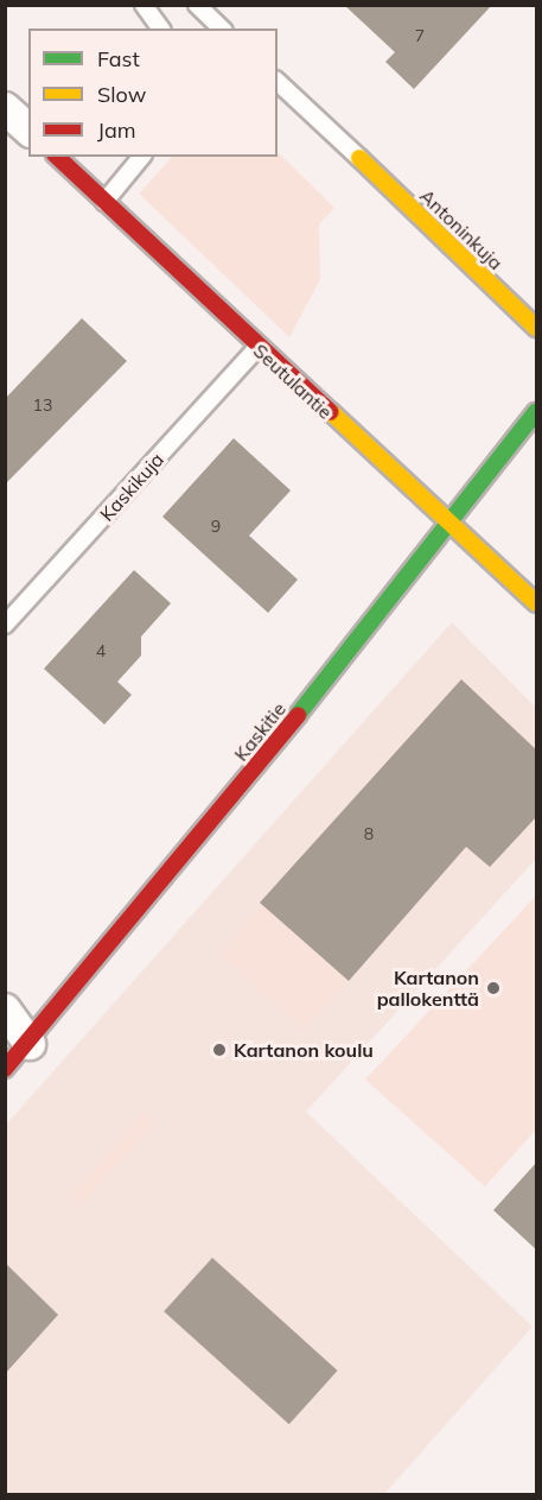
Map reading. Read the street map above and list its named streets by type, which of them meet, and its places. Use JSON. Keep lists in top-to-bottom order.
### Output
{
  "streets": {
    "street": ["Antoninkuja", "Seutulantie", "Kaskitie"],
    "lane": ["Kaskikuja"]
  },
  "crossings": [
    ["Seutulantie", "Kaskikuja"],
    ["Seutulantie", "Kaskitie"]
  ],
  "places": ["Kartanon pallokenttä", "Kartanon koulu"],
  "house_numbers": [
    "7",
    "13",
    "9",
    "4",
    "8"
  ],
  "legend": ["Fast", "Slow", "Jam"]
}
